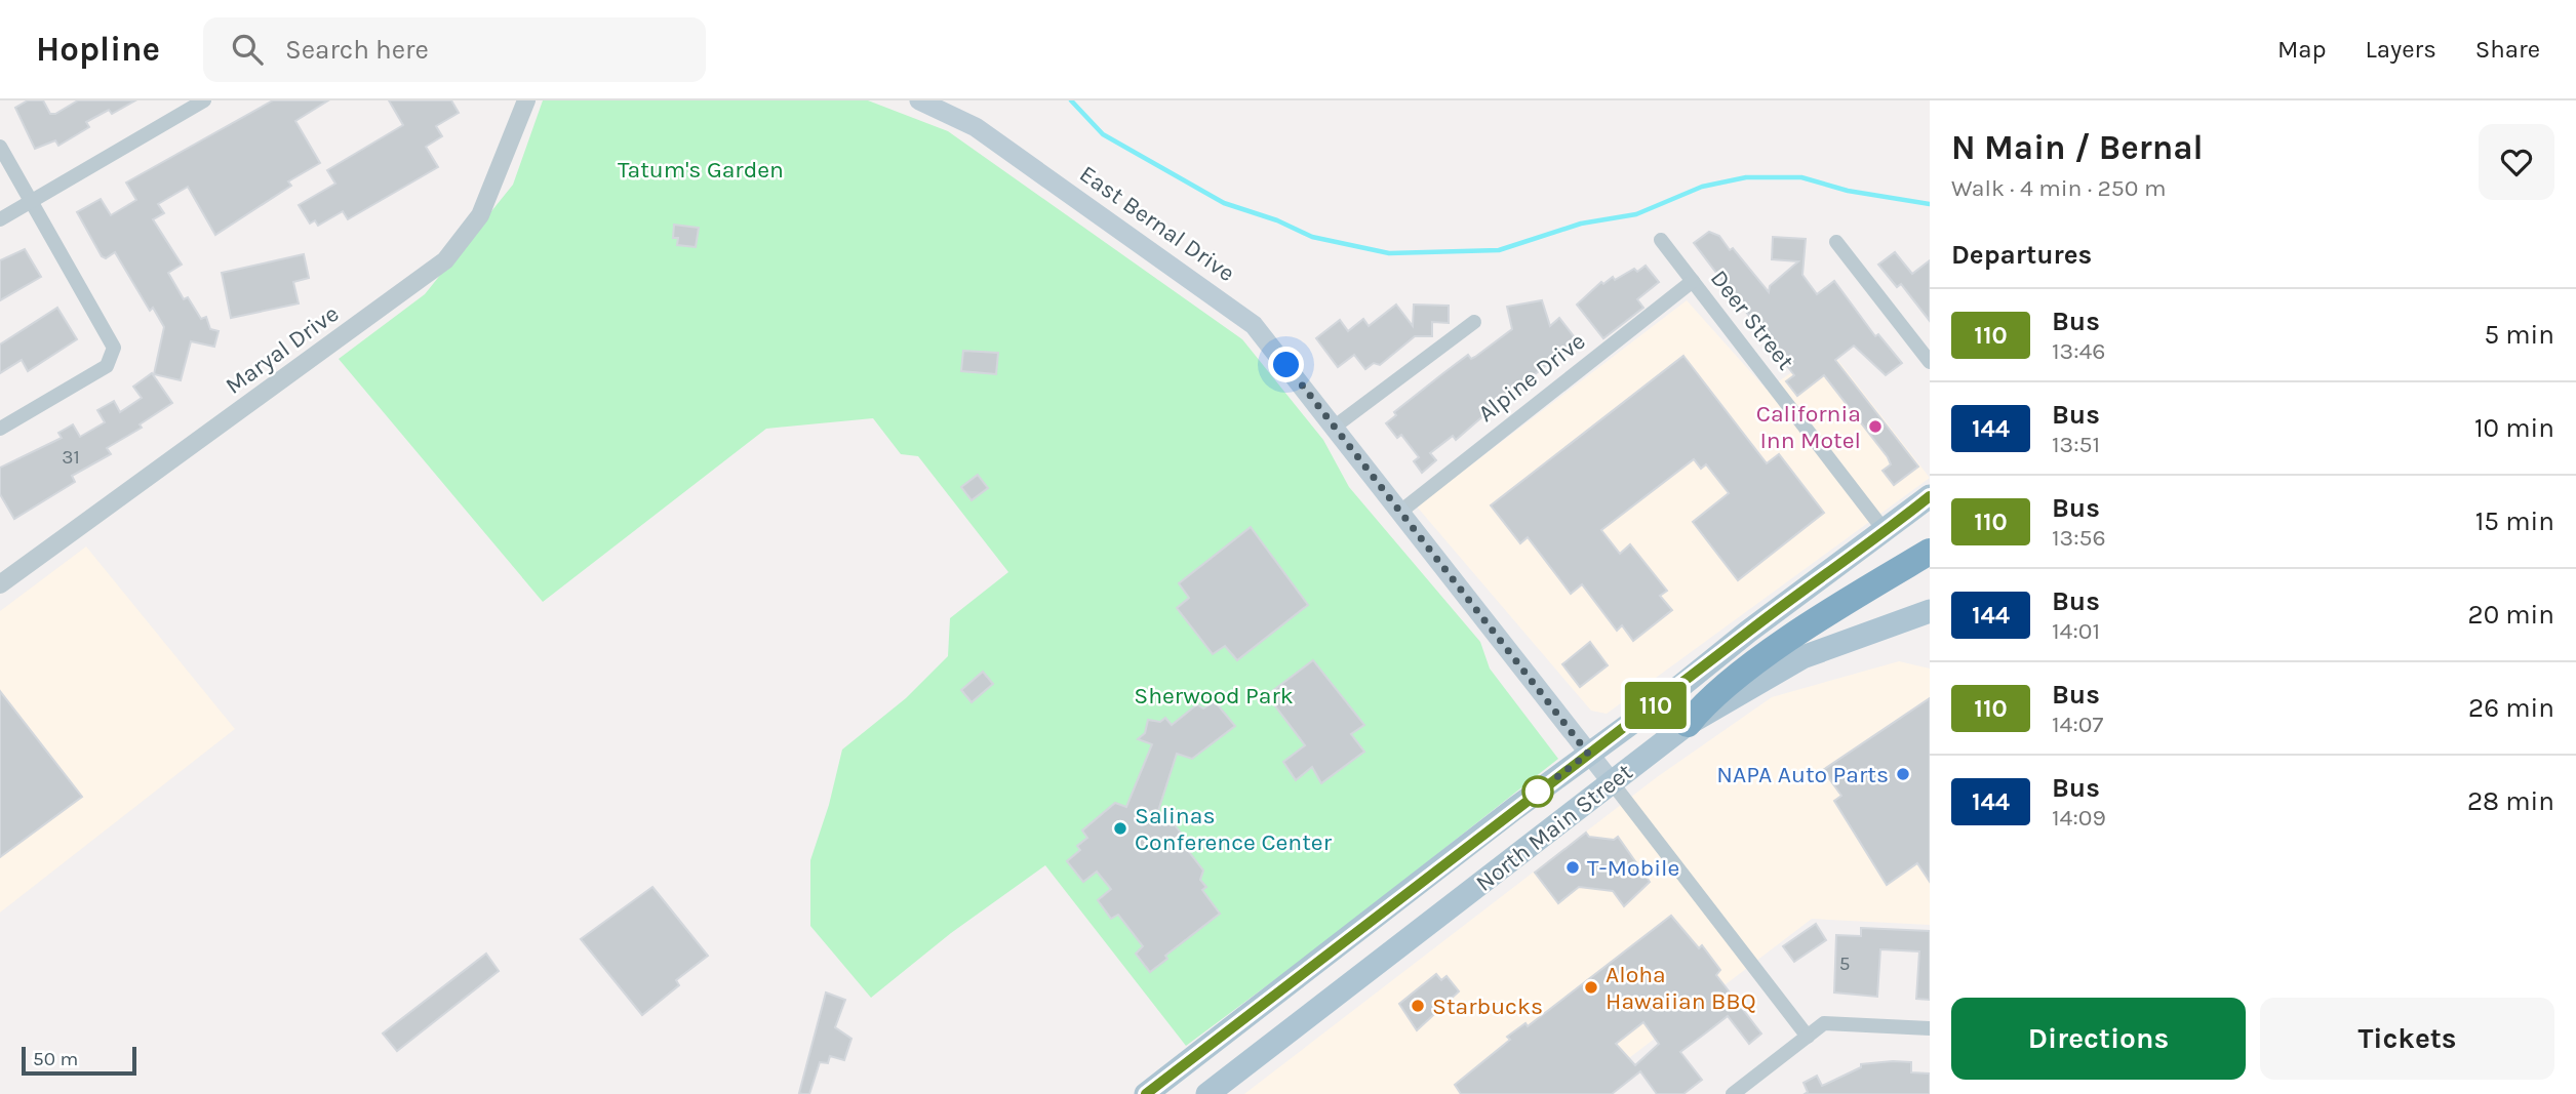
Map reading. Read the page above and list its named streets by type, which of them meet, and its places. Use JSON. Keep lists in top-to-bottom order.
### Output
{
  "streets": {
    "main road": ["East Bernal Drive", "North Main Street"],
    "street": ["Deer Street", "Maryal Drive", "Alpine Drive"]
  },
  "crossings": [
    ["East Bernal Drive", "Alpine Drive"],
    ["East Bernal Drive", "North Main Street"],
    ["Deer Street", "Alpine Drive"],
    ["Deer Street", "North Main Street"]
  ],
  "parks": ["Tatum's Garden", "Sherwood Park"],
  "places": [
    "California Inn Motel",
    "NAPA Auto Parts",
    "Salinas Conference Center",
    "T-Mobile",
    "Aloha Hawaiian BBQ",
    "Starbucks"
  ],
  "lines": ["bus line 110"],
  "house_numbers": ["31", "5"],
  "scale_bar": "50 m",
  "page": {
    "header": "Hopline",
    "search": "Search here",
    "nav": ["Map", "Layers", "Share"],
    "on_map": "110",
    "heading": [
      ["N Main / Bernal", "Walk · 4 min · 250 m"],
      "Departures"
    ],
    "list": [
      {
        "mark": "110",
        "name": "Bus",
        "note": "13:46",
        "value": "5 min"
      },
      {
        "mark": "144",
        "name": "Bus",
        "note": "13:51",
        "value": "10 min"
      },
      {
        "mark": "110",
        "name": "Bus",
        "note": "13:56",
        "value": "15 min"
      },
      {
        "mark": "144",
        "name": "Bus",
        "note": "14:01",
        "value": "20 min"
      },
      {
        "mark": "110",
        "name": "Bus",
        "note": "14:07",
        "value": "26 min"
      },
      {
        "mark": "144",
        "name": "Bus",
        "note": "14:09",
        "value": "28 min"
      }
    ],
    "buttons": ["Directions", "Tickets"],
    "scale": "50 m"
  }
}
